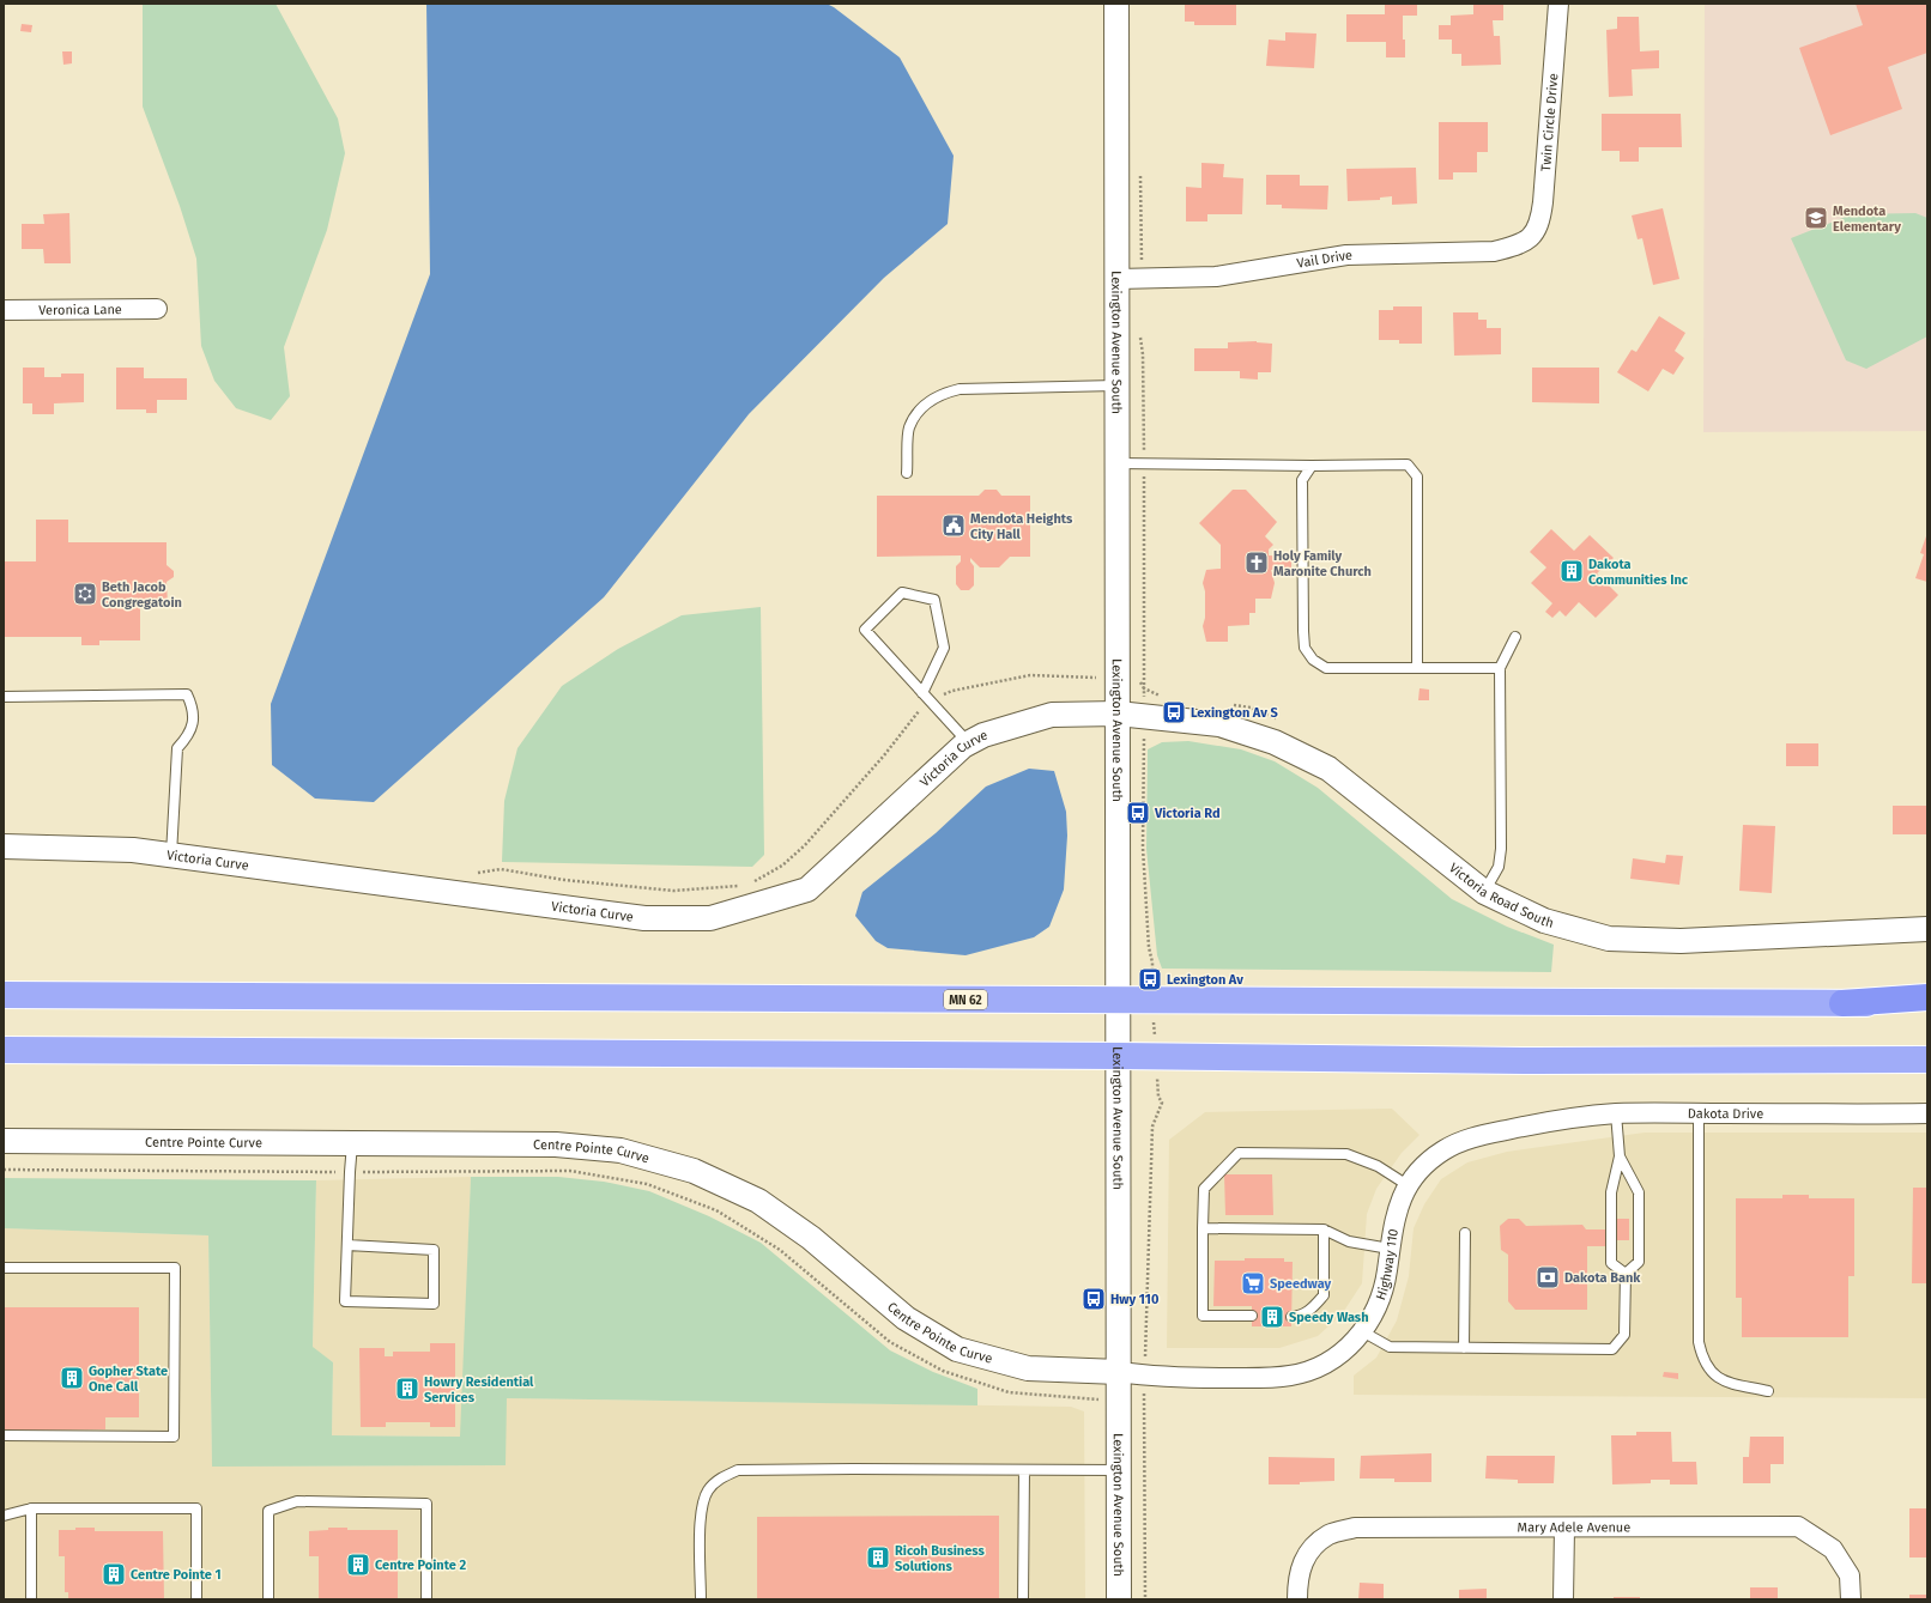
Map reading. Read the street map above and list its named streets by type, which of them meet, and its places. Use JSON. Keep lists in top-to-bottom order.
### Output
{
  "streets": {
    "highway": ["MN 62"],
    "street": [
      "Twin Circle Drive",
      "Vail Drive",
      "Veronica Lane",
      "Lexington Avenue South",
      "Victoria Curve",
      "Victoria Road South",
      "Dakota Drive",
      "Centre Pointe Curve",
      "Highway 110",
      "Mary Adele Avenue"
    ]
  },
  "crossings": [
    ["Twin Circle Drive", "Vail Drive"],
    ["Vail Drive", "Lexington Avenue South"],
    ["Lexington Avenue South", "Victoria Curve"],
    ["Lexington Avenue South", "Victoria Road South"],
    ["Lexington Avenue South", "MN 62"],
    ["Lexington Avenue South", "Centre Pointe Curve"],
    ["Lexington Avenue South", "Highway 110"],
    ["Victoria Curve", "Victoria Road South"],
    ["Dakota Drive", "Highway 110"],
    ["Centre Pointe Curve", "Highway 110"]
  ],
  "places": {
    "school or university": ["Mendota Elementary"],
    "public building": ["Mendota Heights City Hall"],
    "church": ["Holy Family Maronite Church"],
    "building": [
      "Dakota Communities Inc",
      "Speedy Wash",
      "Gopher State One Call",
      "Howry Residential Services",
      "Ricoh Business Solutions",
      "Centre Pointe 2",
      "Centre Pointe 1"
    ],
    "synagogue": ["Beth Jacob Congregatoin"],
    "bus stop": [
      "Lexington Av S",
      "Victoria Rd",
      "Lexington Av",
      "Hwy 110"
    ],
    "bank": ["Dakota Bank"],
    "supermarket": ["Speedway"]
  }
}
